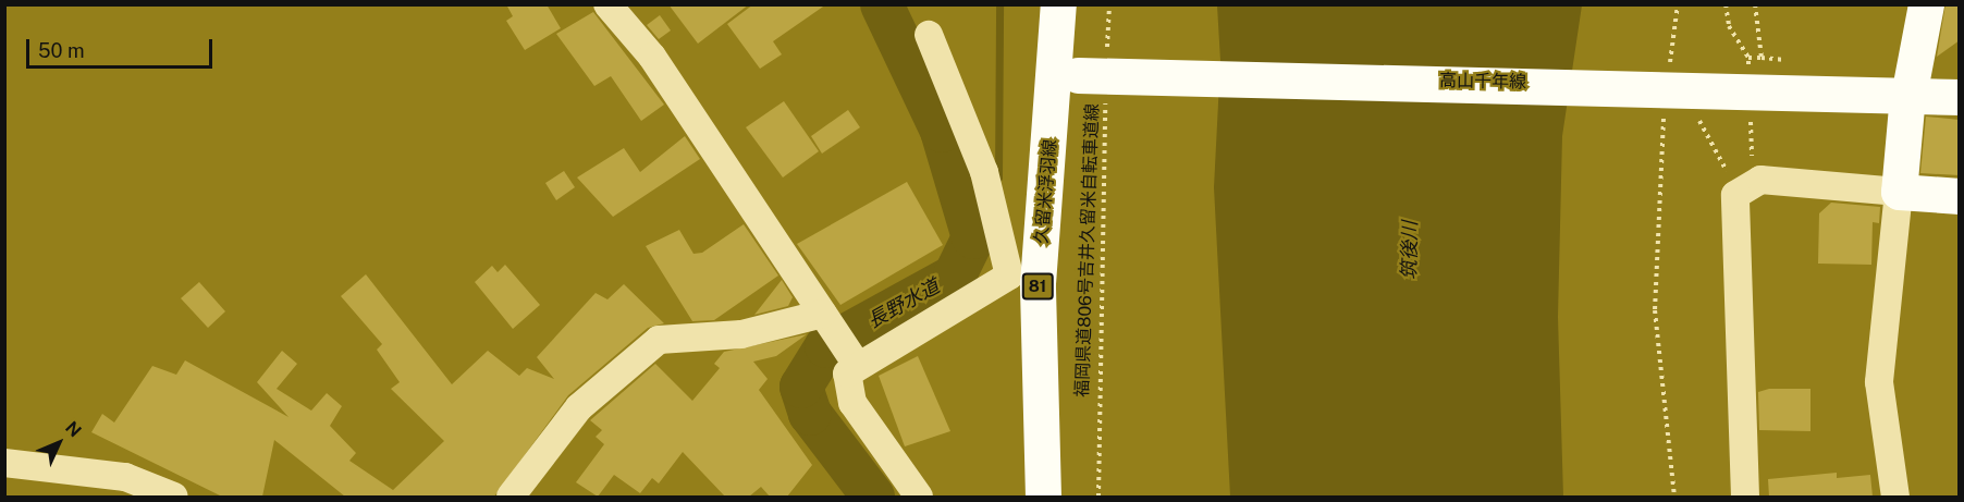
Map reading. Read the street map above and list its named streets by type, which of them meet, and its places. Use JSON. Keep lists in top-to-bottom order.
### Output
{
  "streets": {
    "main road": ["高山千年線", "久留米浮羽線", "81"],
    "path": ["福岡県道806号吉井久留米自転車道線"]
  },
  "crossings": [
    ["高山千年線", "久留米浮羽線"],
    ["高山千年線", "福岡県道806号吉井久留米自転車道線"],
    ["久留米浮羽線", "福岡県道806号吉井久留米自転車道線"]
  ],
  "water": ["筑後川", "長野水道"],
  "scale_bar": "50 m",
  "north": "top right"
}
